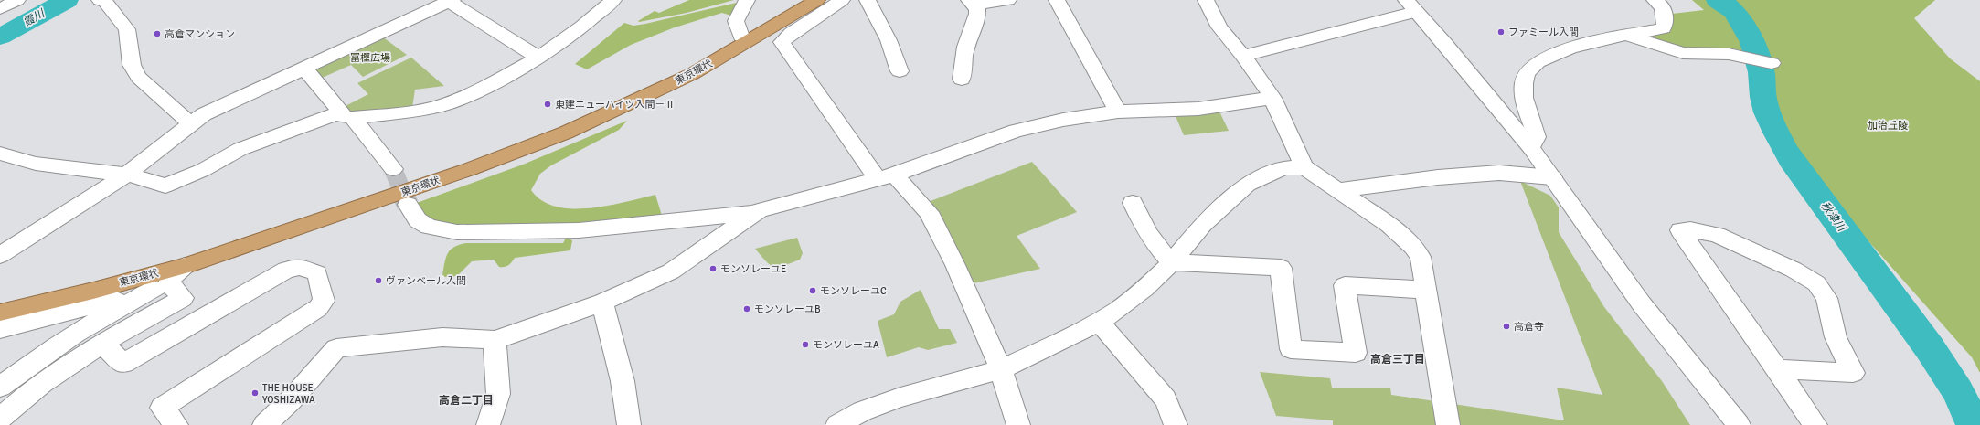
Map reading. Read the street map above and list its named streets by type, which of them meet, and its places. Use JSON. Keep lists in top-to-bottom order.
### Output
{
  "streets": {
    "highway": ["東京環状"]
  },
  "districts": ["高倉三丁目", "高倉二丁目"],
  "water": ["霞川", "秋津川"],
  "parks": ["冨樫広場", "加治丘陵"],
  "places": [
    "ファミール入間",
    "高倉マンション",
    "東建ニューハイツ入間－Ⅱ",
    "モンソレーユE",
    "ヴァンベール入間",
    "モンソレーユC",
    "モンソレーユB",
    "高倉寺",
    "モンソレーユA",
    "THE HOUSE YOSHIZAWA"
  ]
}
